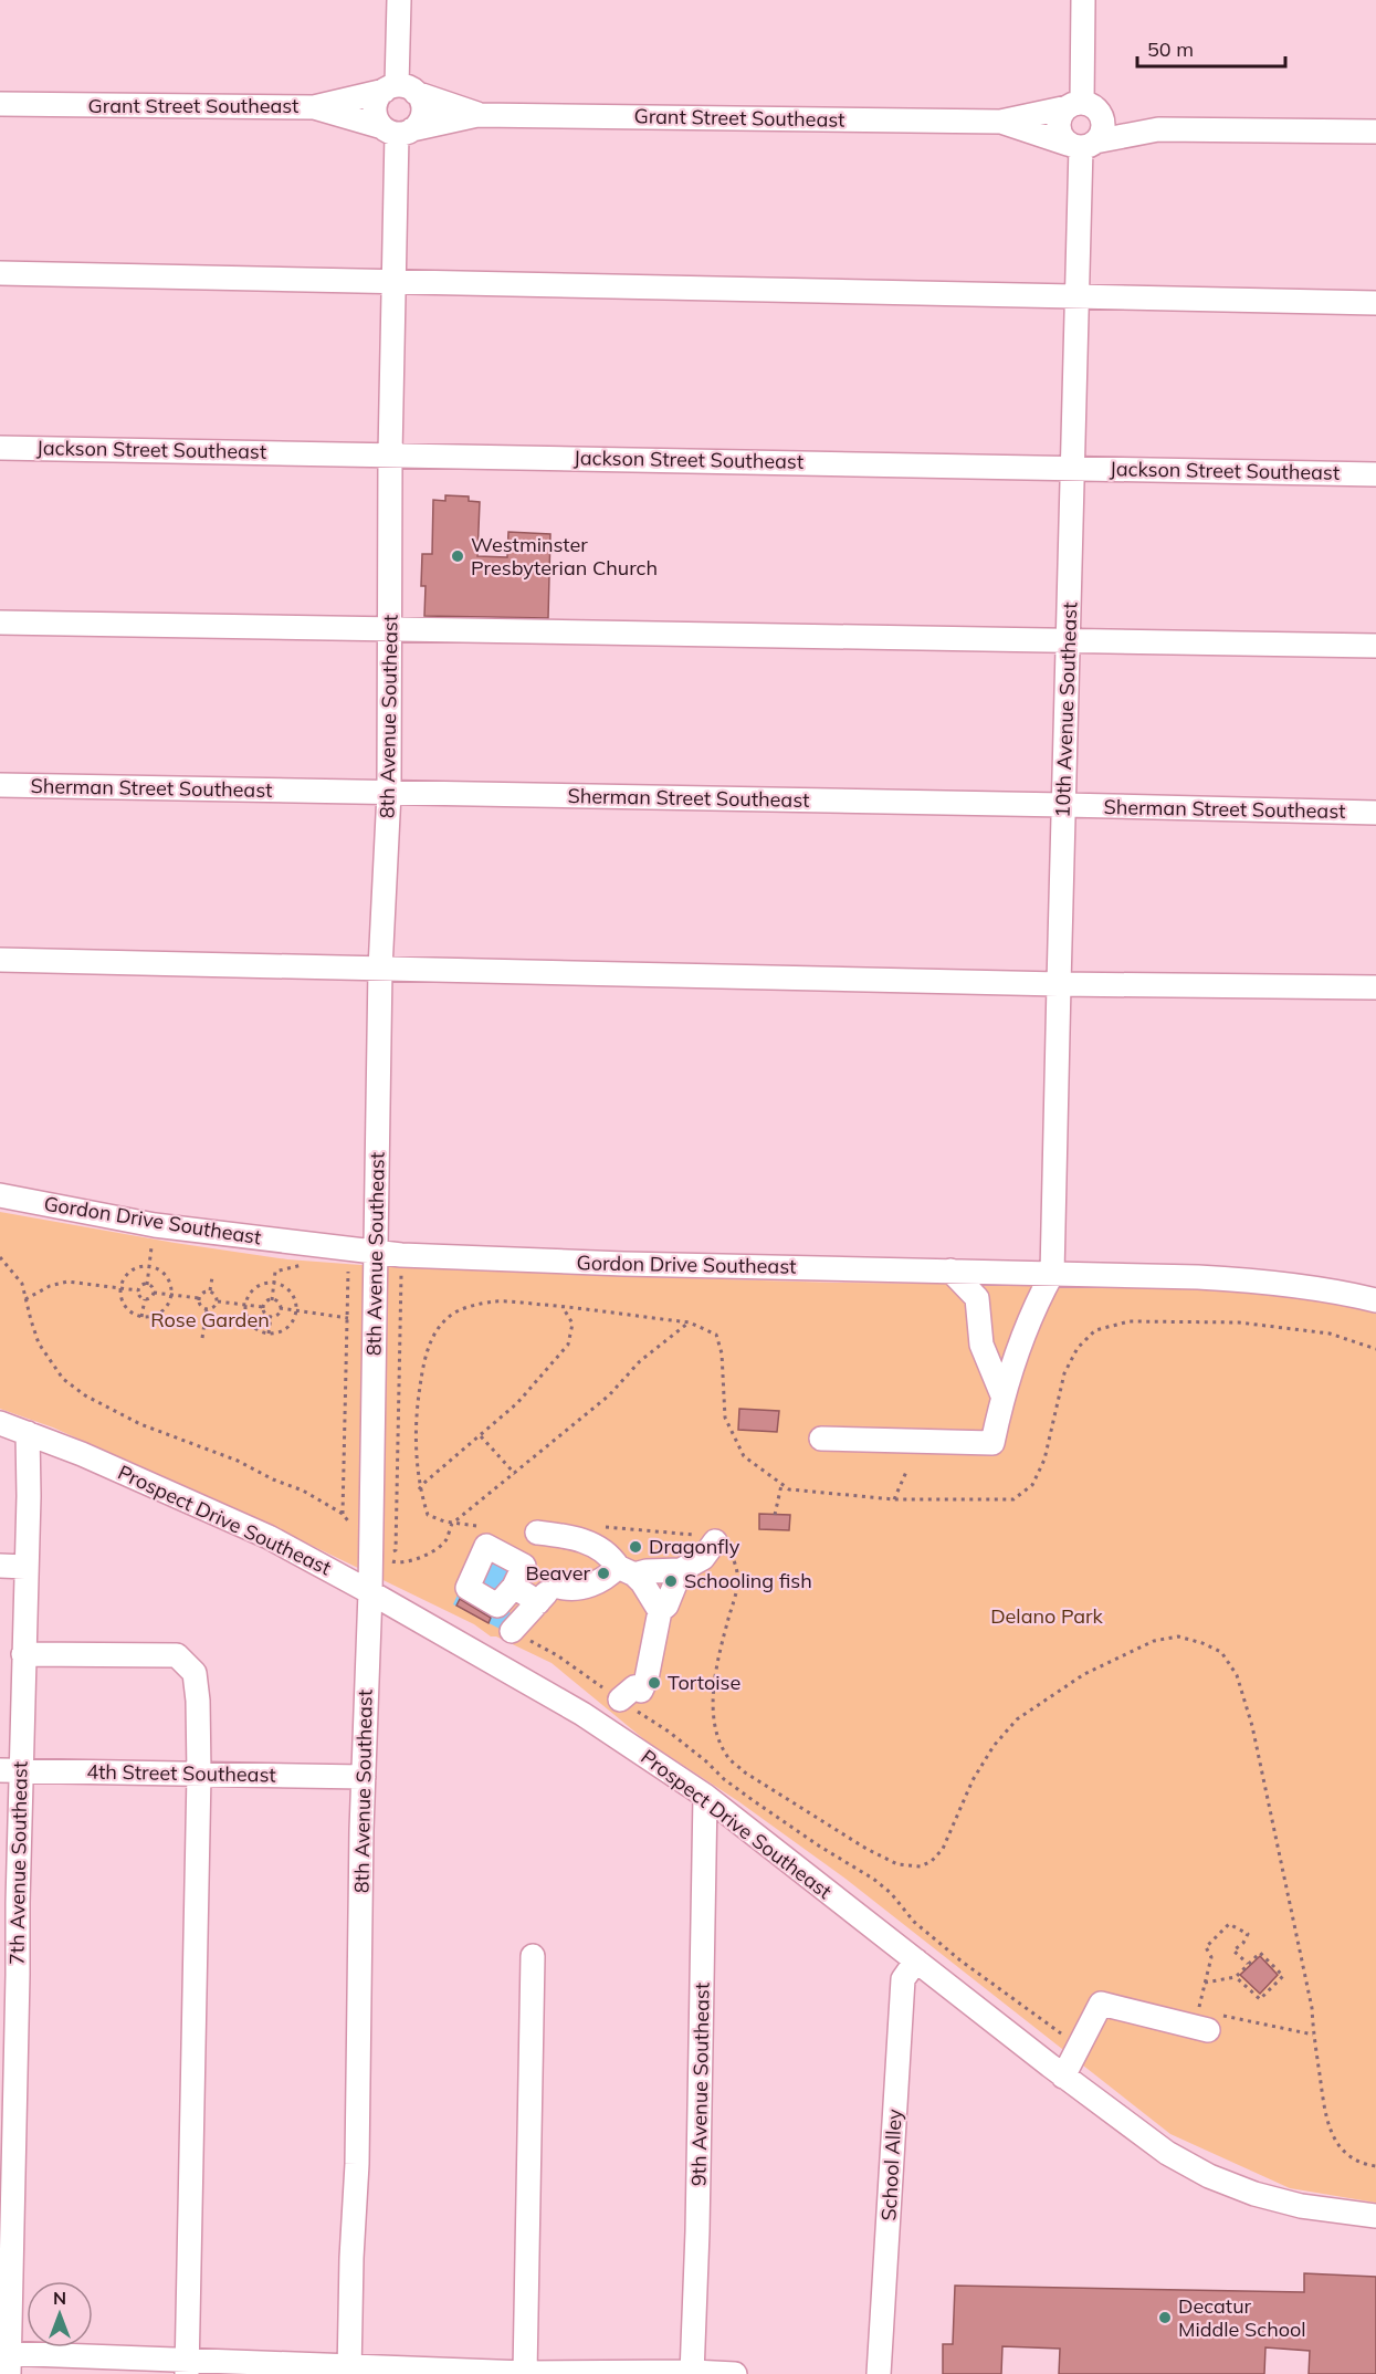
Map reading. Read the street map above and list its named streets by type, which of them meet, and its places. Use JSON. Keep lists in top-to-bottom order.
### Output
{
  "streets": {
    "street": [
      "Grant Street Southeast",
      "Jackson Street Southeast",
      "10th Avenue Southeast",
      "8th Avenue Southeast",
      "Sherman Street Southeast",
      "Gordon Drive Southeast",
      "Prospect Drive Southeast",
      "4th Street Southeast",
      "7th Avenue Southeast",
      "9th Avenue Southeast",
      "School Alley"
    ]
  },
  "crossings": [
    ["Grant Street Southeast", "10th Avenue Southeast"],
    ["Grant Street Southeast", "8th Avenue Southeast"],
    ["Jackson Street Southeast", "10th Avenue Southeast"],
    ["Jackson Street Southeast", "8th Avenue Southeast"],
    ["10th Avenue Southeast", "Sherman Street Southeast"],
    ["10th Avenue Southeast", "Gordon Drive Southeast"],
    ["8th Avenue Southeast", "Sherman Street Southeast"],
    ["8th Avenue Southeast", "Gordon Drive Southeast"],
    ["8th Avenue Southeast", "Prospect Drive Southeast"],
    ["8th Avenue Southeast", "4th Street Southeast"],
    ["Prospect Drive Southeast", "7th Avenue Southeast"],
    ["Prospect Drive Southeast", "9th Avenue Southeast"],
    ["Prospect Drive Southeast", "School Alley"],
    ["4th Street Southeast", "7th Avenue Southeast"]
  ],
  "parks": ["Rose Garden", "Delano Park"],
  "places": [
    "Westminster Presbyterian Church",
    "Dragonfly",
    "Beaver",
    "Schooling fish",
    "Tortoise",
    "Decatur Middle School"
  ],
  "scale_bar": "50 m",
  "north": "top"
}
